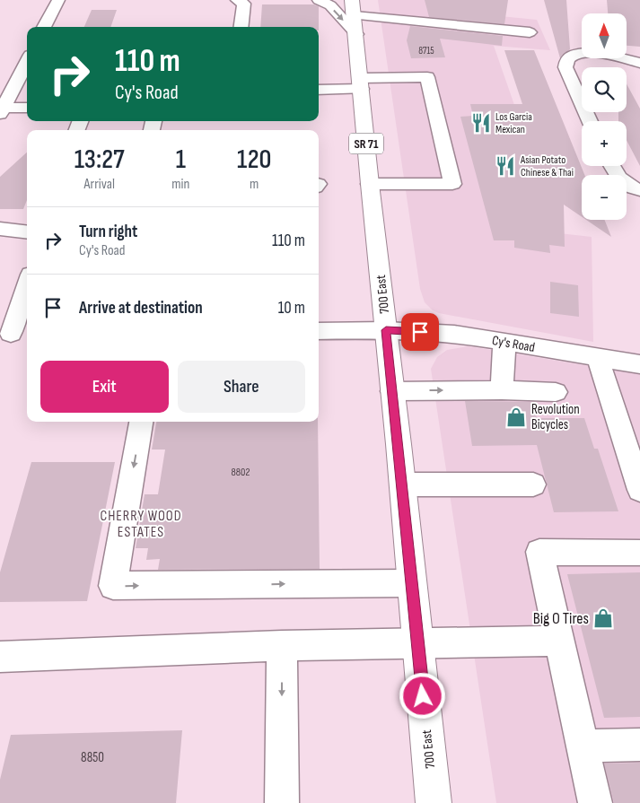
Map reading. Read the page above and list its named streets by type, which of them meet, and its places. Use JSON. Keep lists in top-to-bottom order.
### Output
{
  "streets": {
    "main road": ["SR 71", "700 East"],
    "street": ["Cy's Road"]
  },
  "crossings": [
    ["700 East", "Cy's Road"]
  ],
  "districts": ["CHERRY WOOD ESTATES"],
  "places": {
    "restaurant": ["Los Garcia Mexican", "Asian Potato Chinese & Thai"],
    "shop": ["Revolution Bicycles", "Big O Tires"]
  },
  "house_numbers": ["8715", "8802", "8850"],
  "north": "top",
  "page": {
    "map_buttons": ["+", "−"],
    "turn": ["110 m", "Cy's Road"],
    "eta": [
      "13:27",
      "Arrival",
      "1",
      "min",
      "120",
      "m"
    ],
    "list": [
      {
        "name": "Turn right",
        "note": "Cy's Road",
        "value": "110 m"
      },
      {
        "name": "Arrive at destination",
        "value": "10 m"
      }
    ],
    "buttons": ["Exit", "Share"]
  }
}
